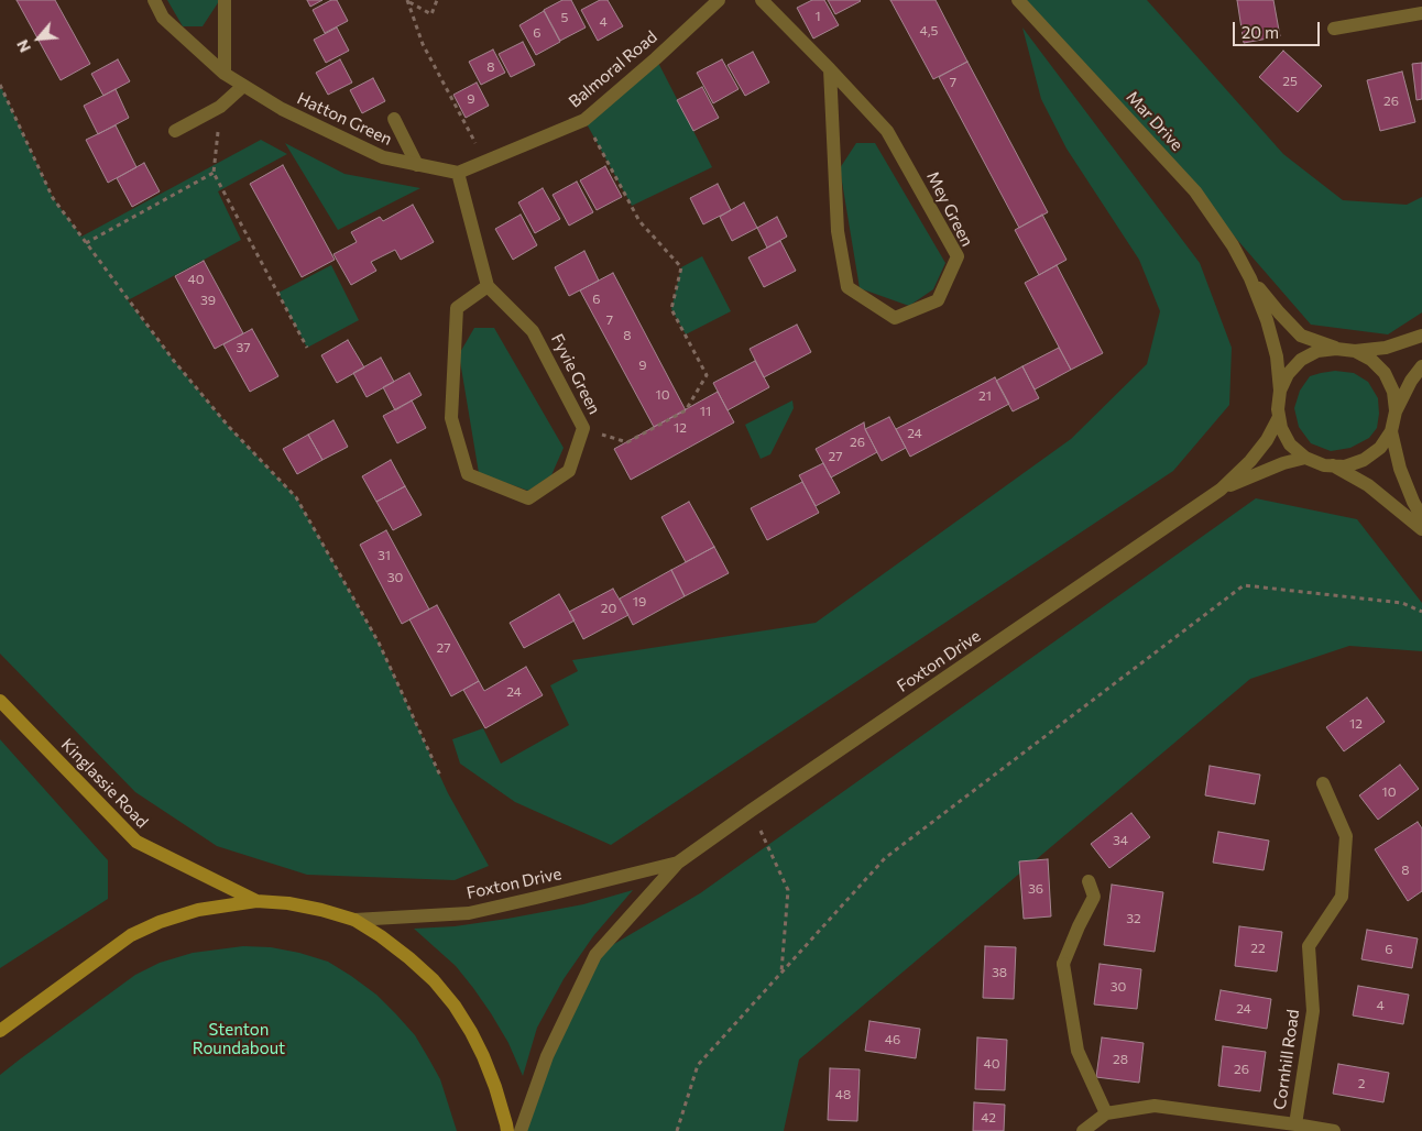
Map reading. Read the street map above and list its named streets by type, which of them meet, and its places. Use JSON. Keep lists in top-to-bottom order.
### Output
{
  "streets": {
    "main road": ["Kinglassie Road"],
    "street": [
      "Balmoral Road",
      "Hatton Green",
      "Mar Drive",
      "Mey Green",
      "Fyvie Green",
      "Foxton Drive",
      "Cornhill Road"
    ]
  },
  "crossings": [
    ["Balmoral Road", "Hatton Green"],
    ["Mar Drive", "Foxton Drive"]
  ],
  "parks": ["Stenton Roundabout"],
  "house_numbers": [
    "1",
    "5",
    "4",
    "4,5",
    "6",
    "8",
    "25",
    "7",
    "9",
    "26",
    "40",
    "6",
    "39",
    "7",
    "8",
    "37",
    "9",
    "10",
    "21",
    "11",
    "12",
    "24",
    "26",
    "27",
    "31",
    "30",
    "19",
    "20",
    "27",
    "24",
    "12",
    "10",
    "34",
    "8",
    "36",
    "32",
    "22",
    "6",
    "38",
    "30",
    "4",
    "24",
    "46",
    "28",
    "40",
    "26",
    "2",
    "48",
    "42"
  ],
  "scale_bar": "20 m",
  "north": "bottom left"
}
